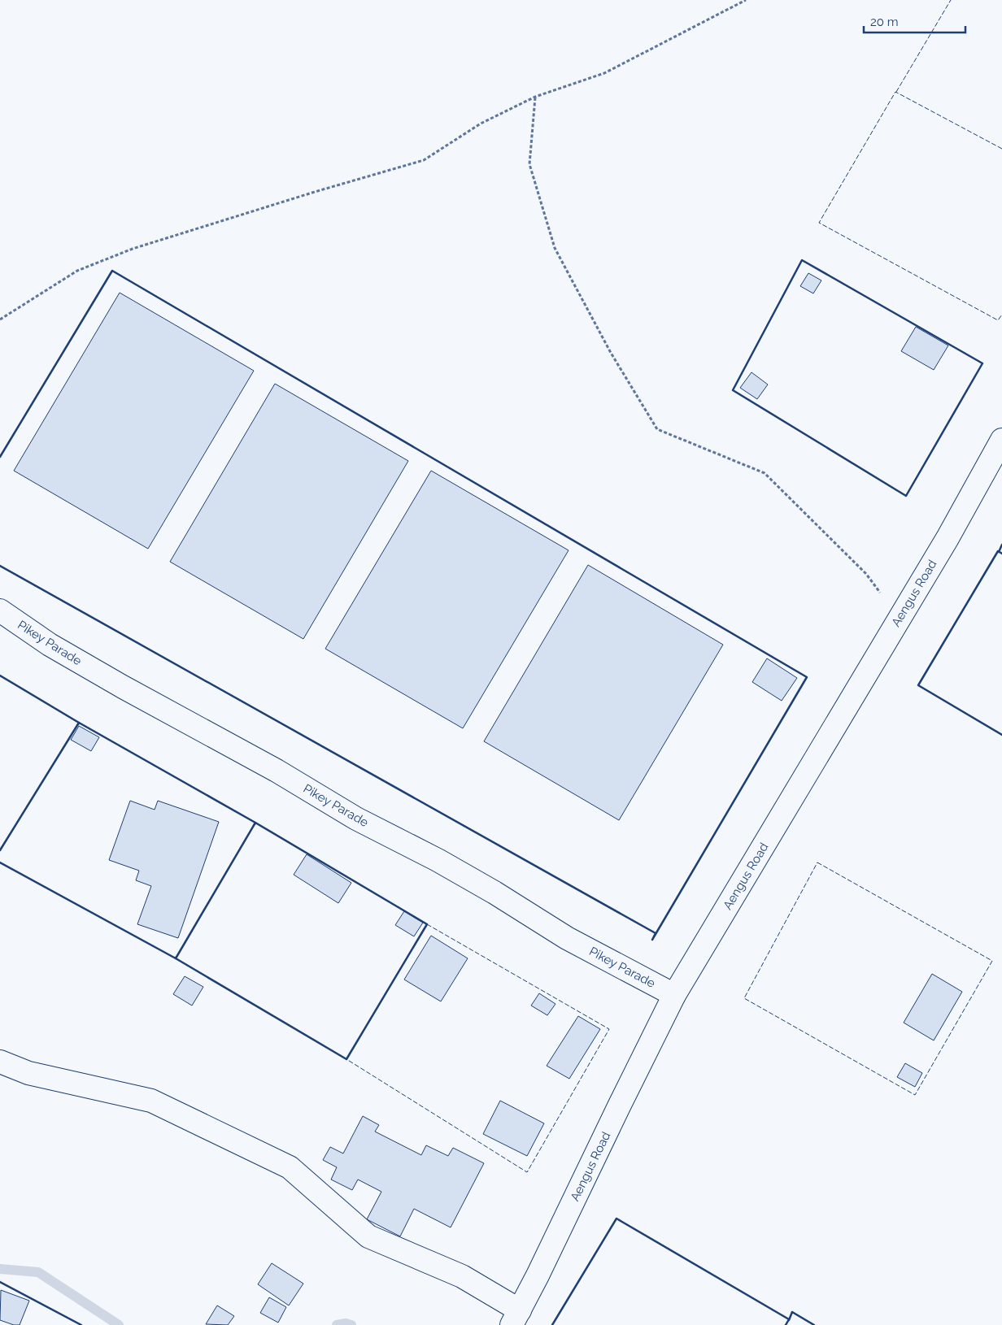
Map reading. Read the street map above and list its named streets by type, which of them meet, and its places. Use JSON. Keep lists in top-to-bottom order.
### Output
{
  "streets": {
    "street": ["Aengus Road", "Pikey Parade"]
  },
  "crossings": [
    ["Aengus Road", "Pikey Parade"]
  ],
  "scale_bar": "20 m"
}
